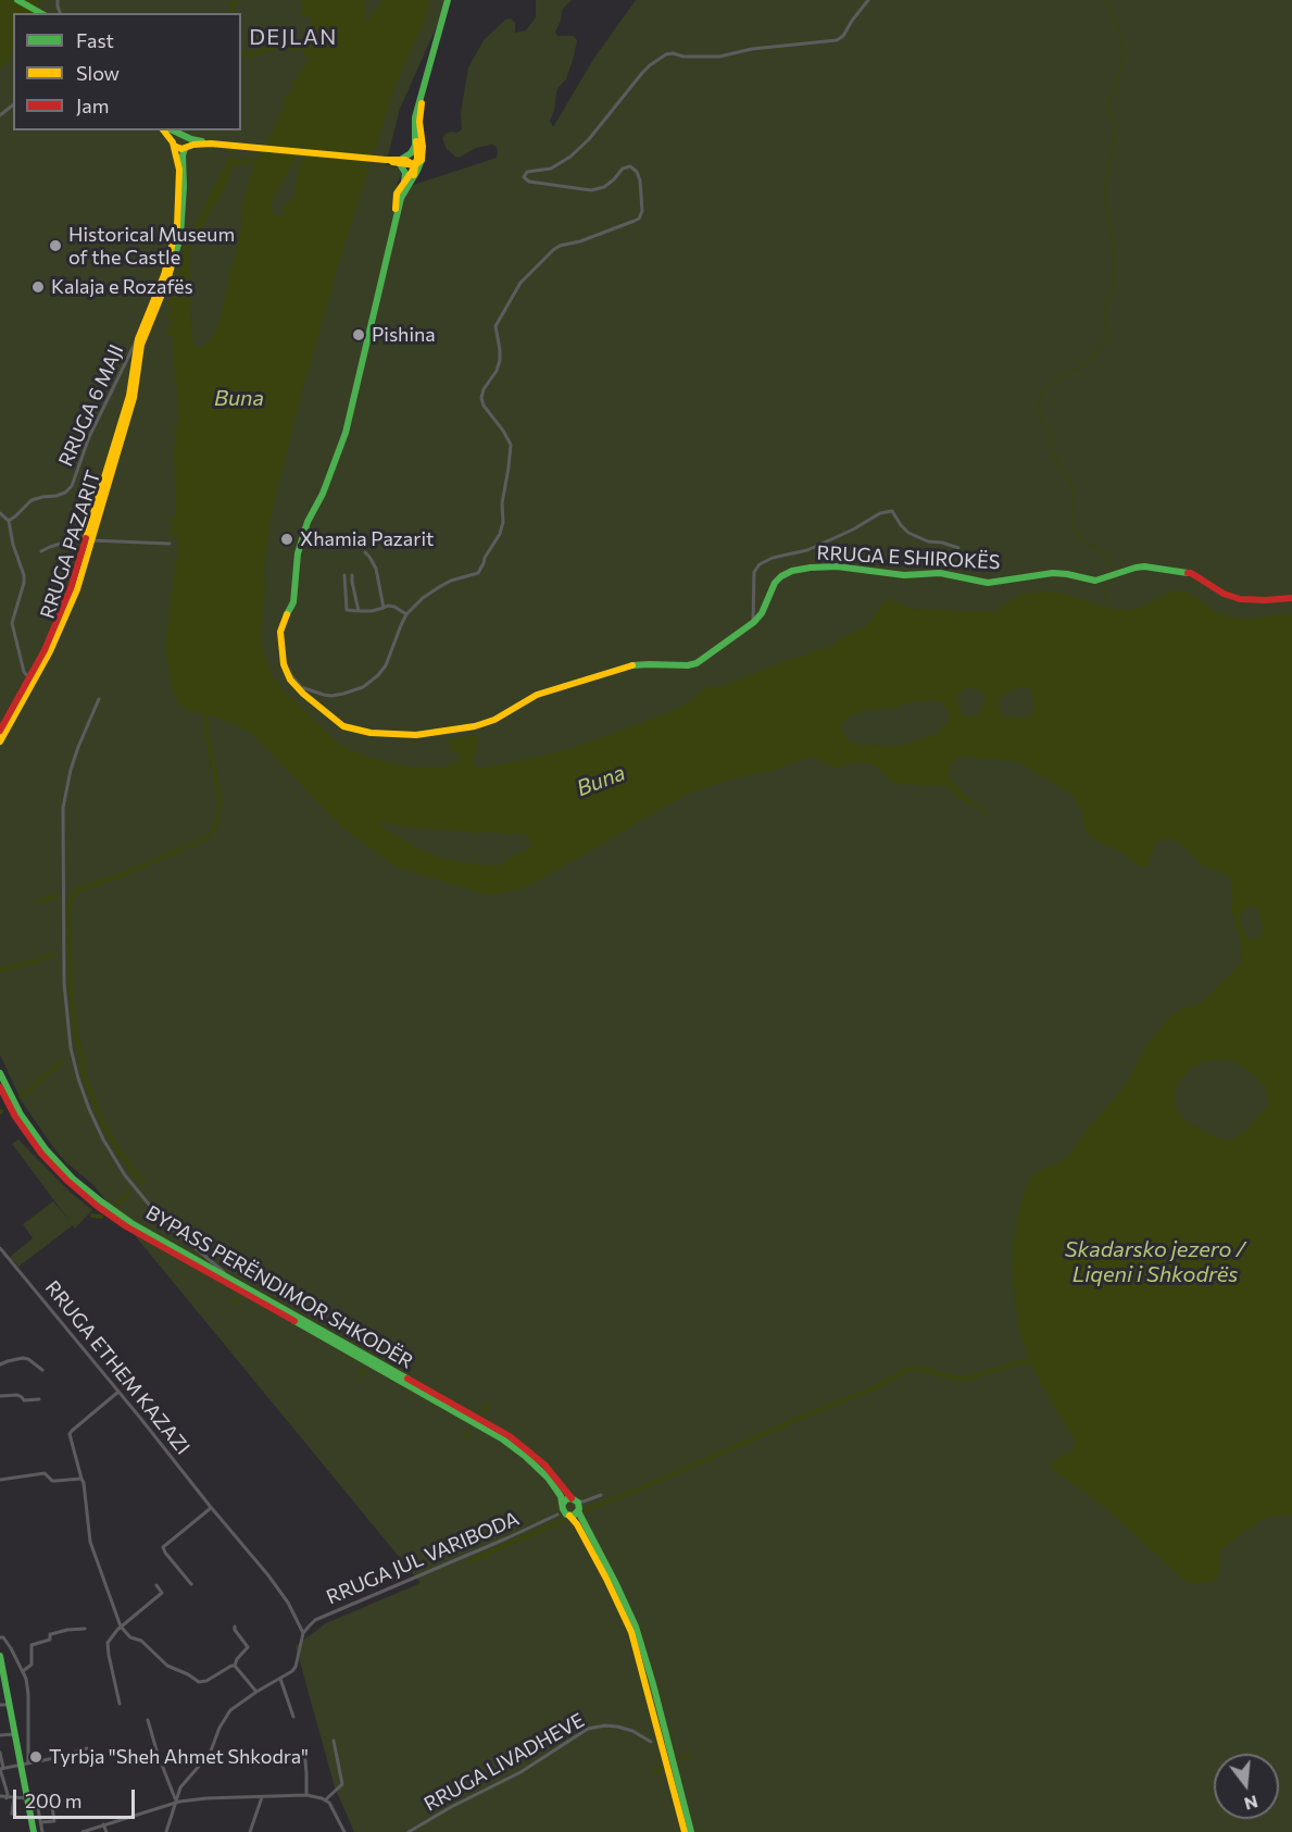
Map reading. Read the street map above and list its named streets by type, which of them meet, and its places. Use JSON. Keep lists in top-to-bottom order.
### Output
{
  "streets": {
    "main road": ["RRUGA PAZARIT", "RRUGA E SHIROKËS", "BYPASS PERËNDIMOR SHKODËR"],
    "street": [
      "RRUGA 6 MAJI",
      "RRUGA ETHEM KAZAZI",
      "RRUGA JUL VARIBODA",
      "RRUGA LIVADHEVE"
    ]
  },
  "crossings": [
    ["BYPASS PERËNDIMOR SHKODËR", "RRUGA JUL VARIBODA"],
    ["RRUGA ETHEM KAZAZI", "RRUGA JUL VARIBODA"]
  ],
  "districts": ["DEJLAN"],
  "water": ["Buna", "Skadarsko jezero / Liqeni i Shkodrës"],
  "places": [
    "Historical Museum of the Castle",
    "Kalaja e Rozafës",
    "Pishina",
    "Xhamia Pazarit",
    "Tyrbja \"Sheh Ahmet Shkodra\""
  ],
  "legend": ["Fast", "Slow", "Jam"],
  "scale_bar": "200 m",
  "north": "bottom"
}
